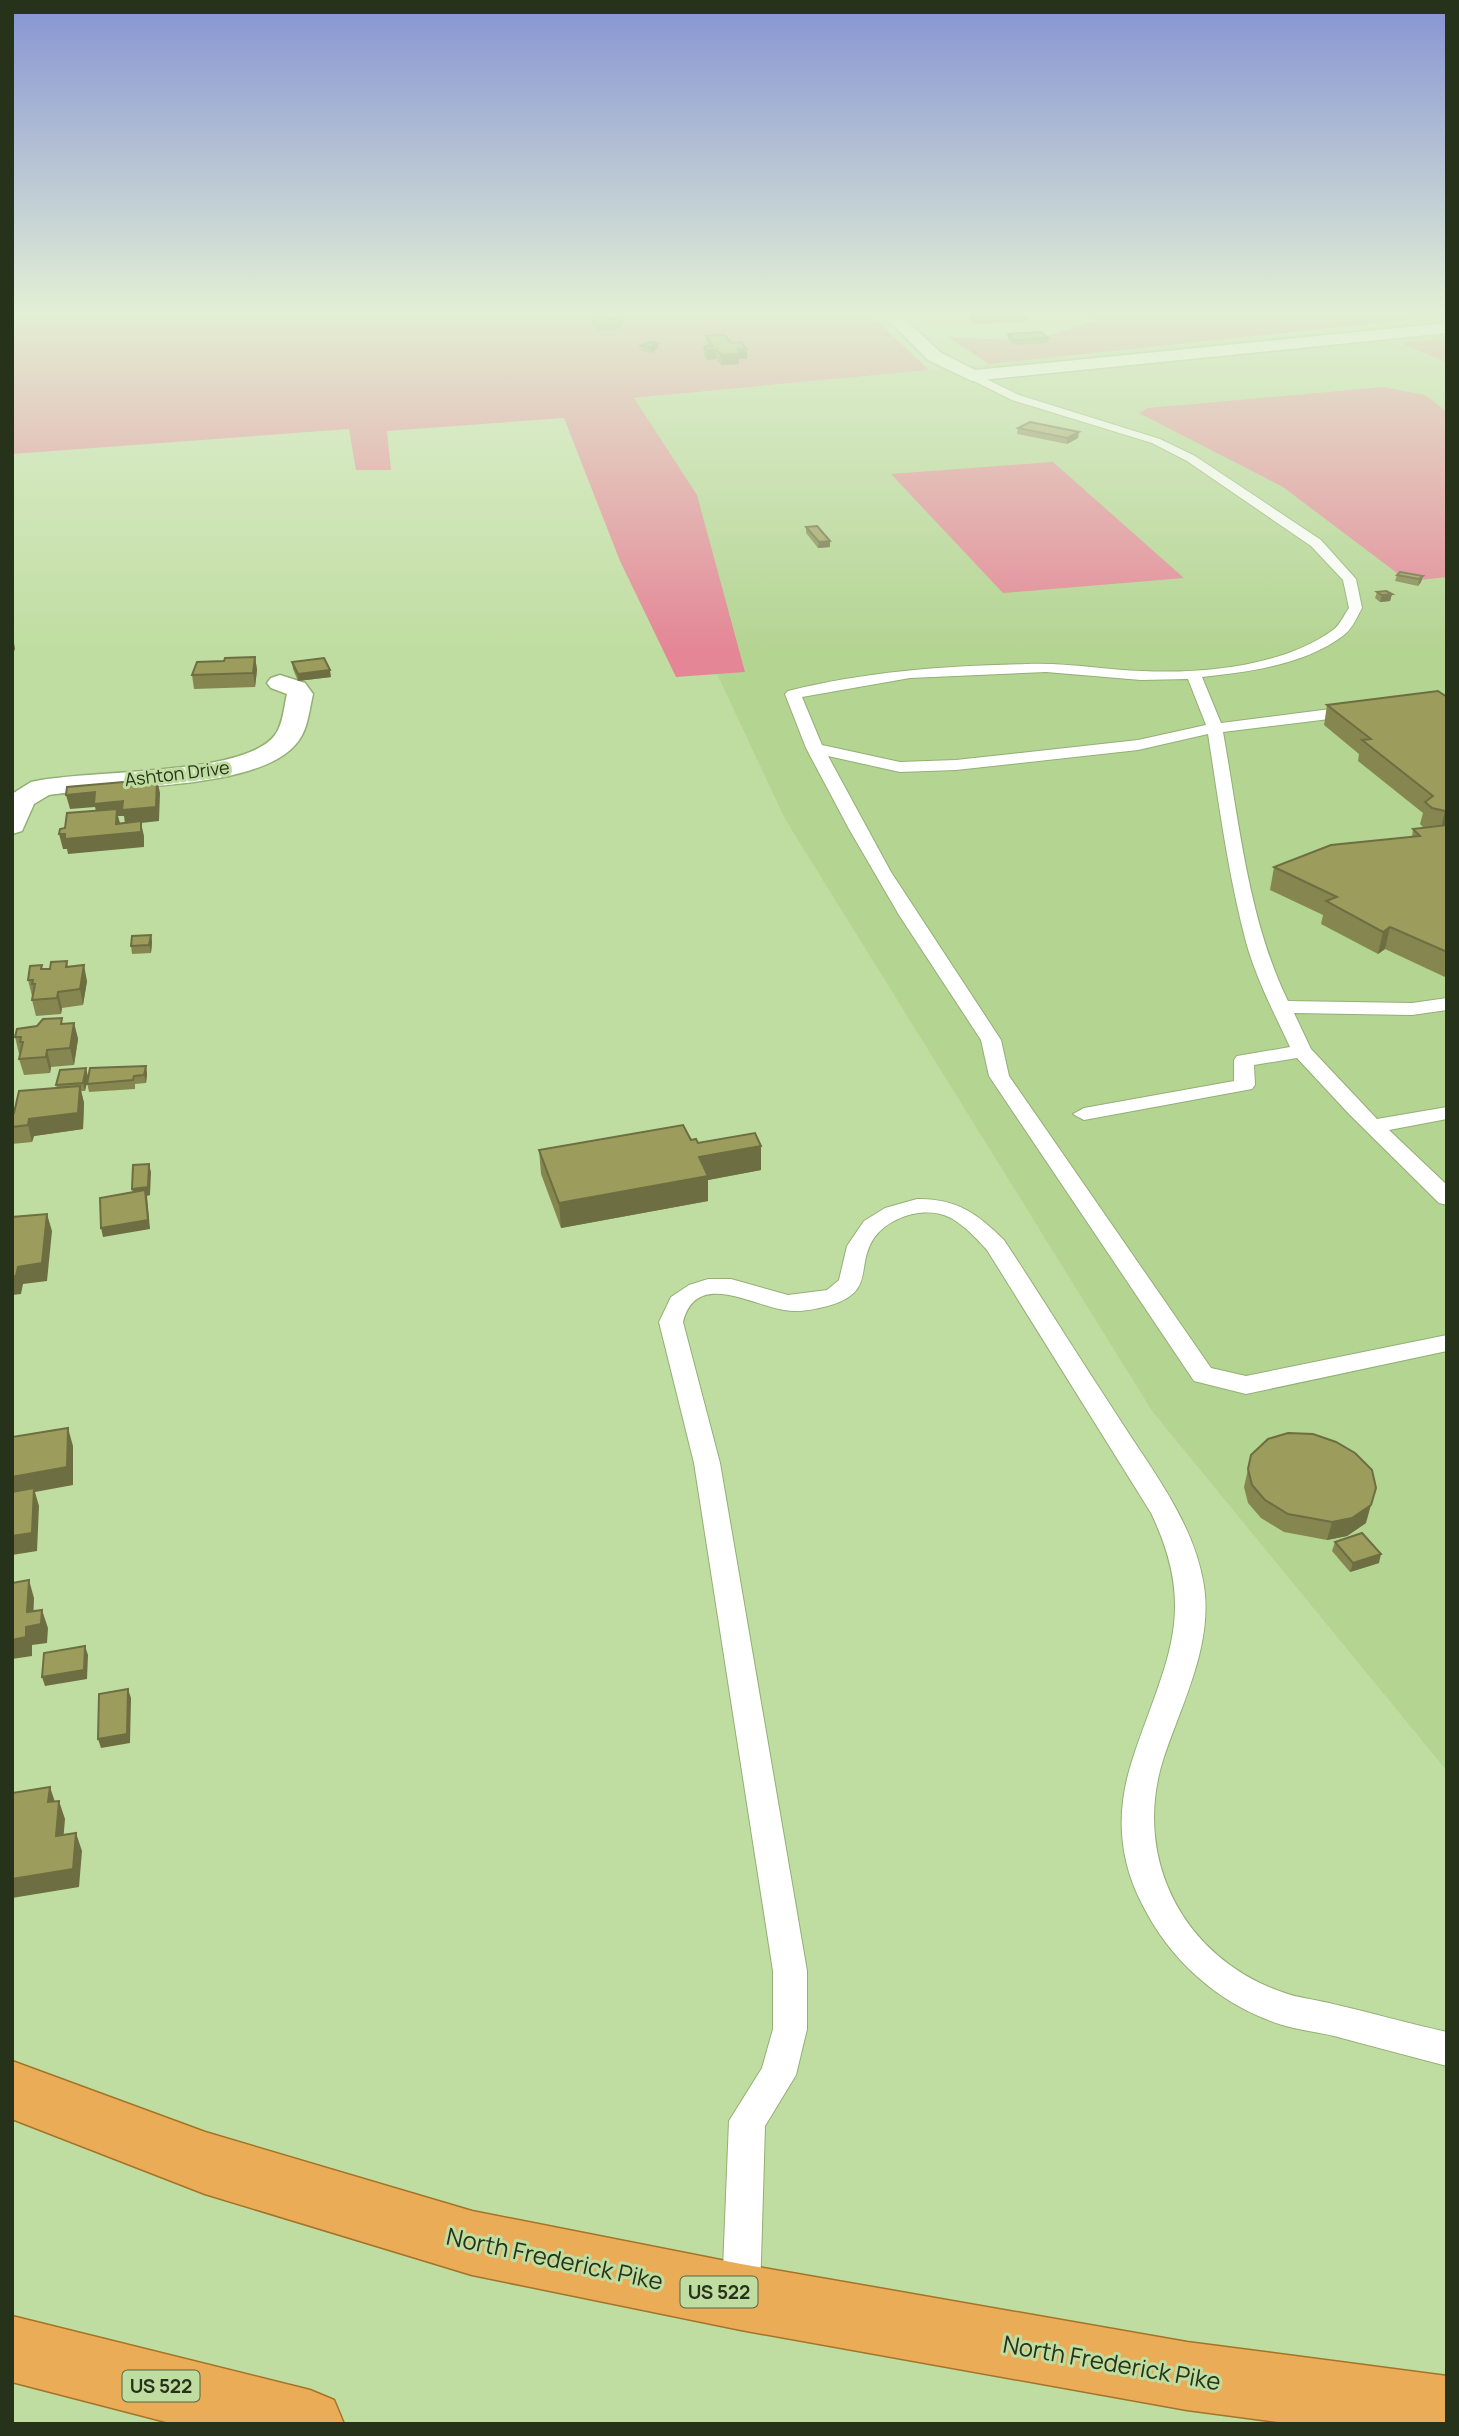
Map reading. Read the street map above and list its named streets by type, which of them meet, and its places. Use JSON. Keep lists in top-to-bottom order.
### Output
{
  "streets": {
    "highway": ["North Frederick Pike", "US 522"],
    "street": ["Ashton Drive"]
  }
}
